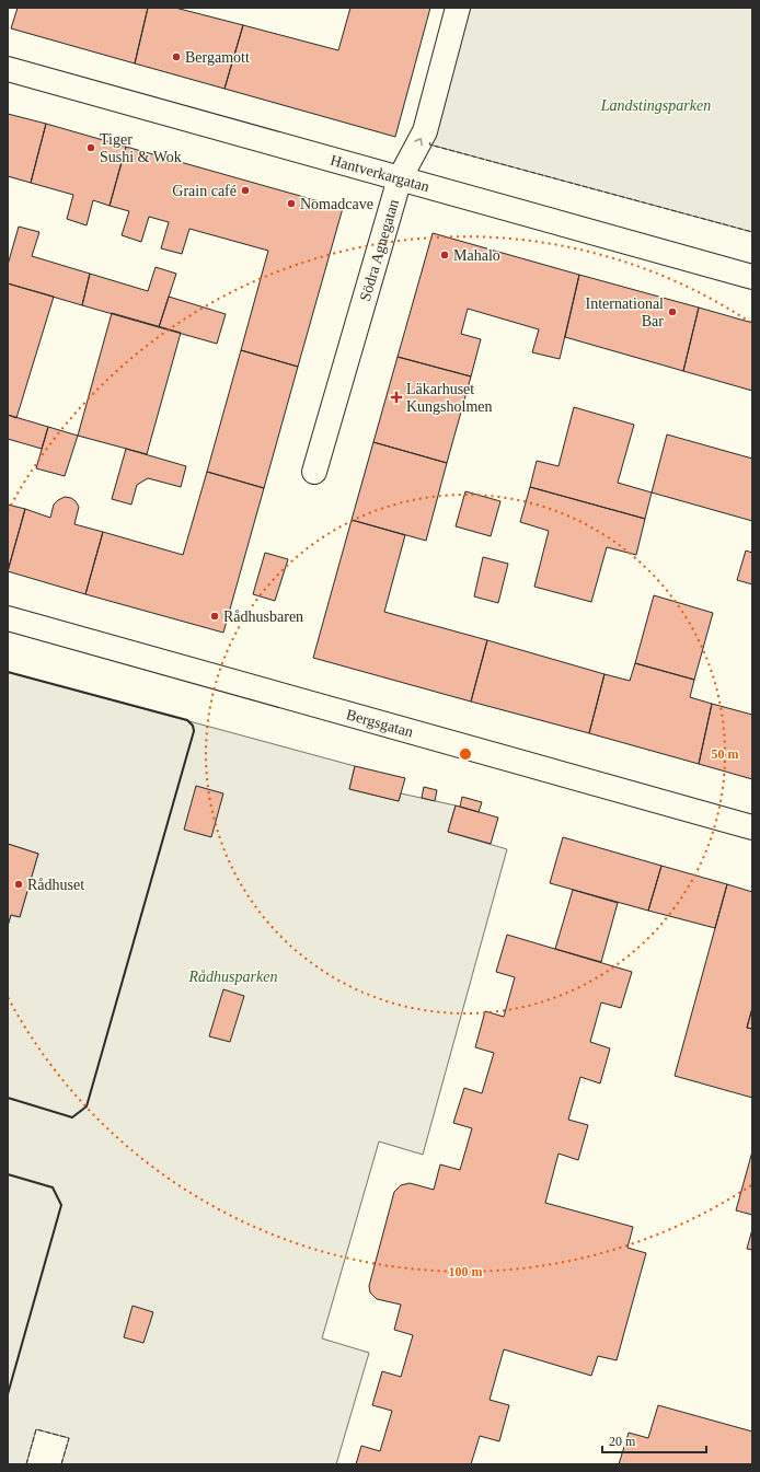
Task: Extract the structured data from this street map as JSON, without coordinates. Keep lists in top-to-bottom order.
{
  "streets": {
    "street": ["Hantverkargatan", "Södra Agnegatan", "Bergsgatan"]
  },
  "crossings": [
    ["Hantverkargatan", "Södra Agnegatan"]
  ],
  "one_way": ["Södra Agnegatan"],
  "parks": ["Landstingsparken", "Rådhusparken"],
  "places": {
    "other": [
      "Bergamott",
      "Tiger Sushi & Wok",
      "Grain café",
      "Nomadcave",
      "Mahalo",
      "International Bar",
      "Rådhusbaren",
      "Rådhuset"
    ],
    "health": ["Läkarhuset Kungsholmen"]
  },
  "scale_bar": "20 m",
  "rings": ["50 m", "100 m"]
}
